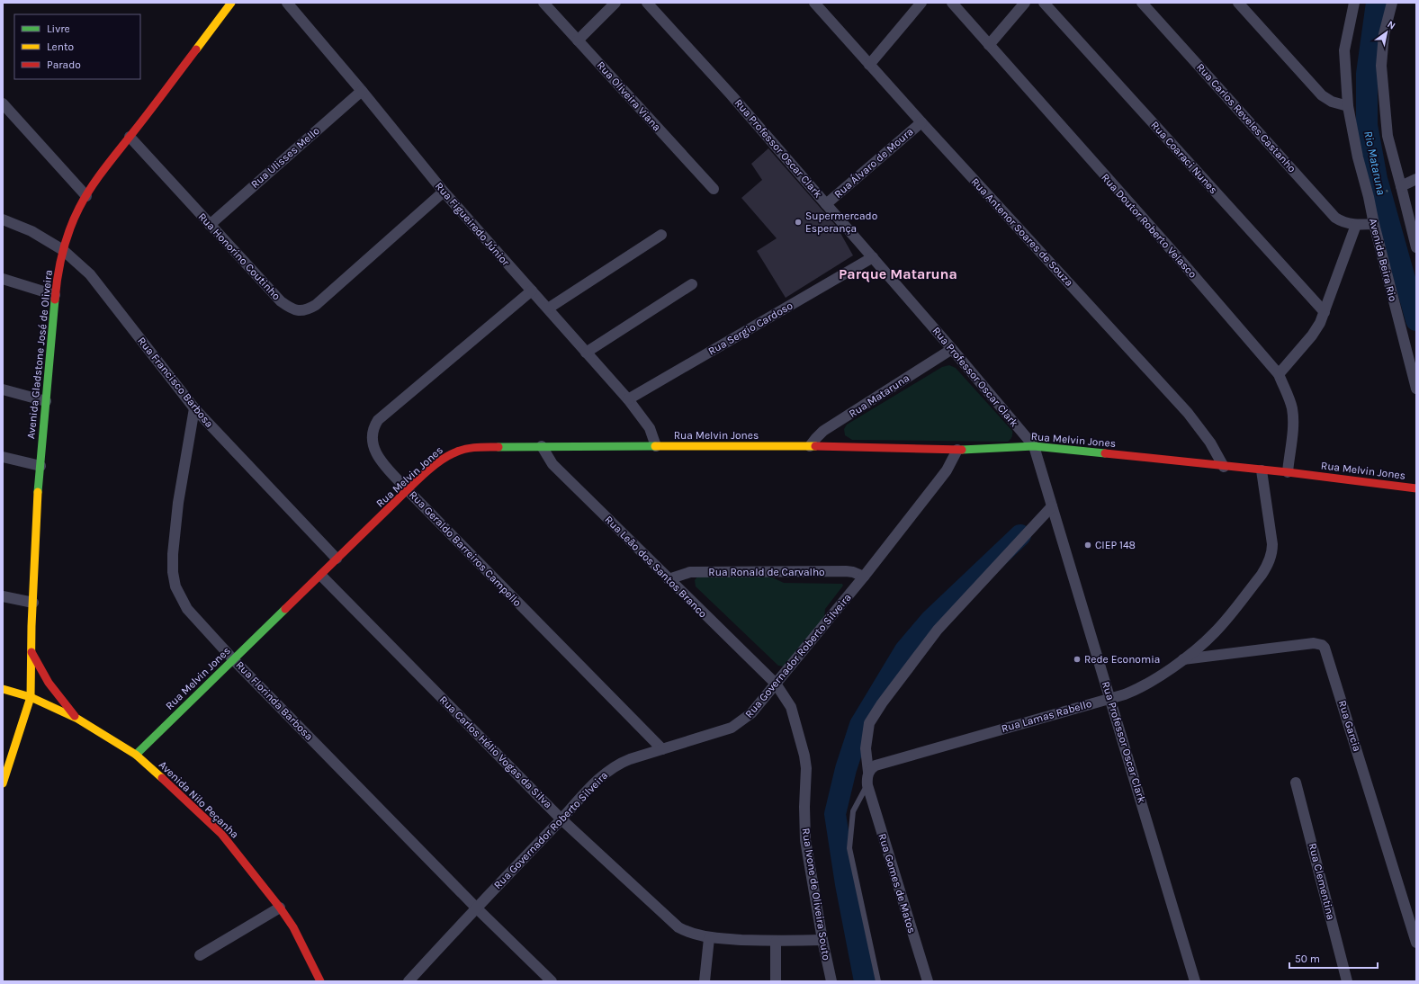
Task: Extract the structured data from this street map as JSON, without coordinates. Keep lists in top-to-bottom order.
{
  "streets": {
    "street": [
      "Rua Oliveira Viana",
      "Rua Carlos Reveles Castanho",
      "Rua Professor Oscar Clark",
      "Rua Ulisses Mello",
      "Rua Coaraci Nunes",
      "Rua Álvaro de Moura",
      "Rua Figueiredo Júnior",
      "Rua Doutor Roberto Velasco",
      "Rua Antenor Soares de Souza",
      "Rua Honorino Coutinho",
      "Avenida Beira Rio",
      "Rua Sergio Cardoso",
      "Avenida Gladstone José de Oliveira",
      "Rua Francisco Barbosa",
      "Rua Mataruna",
      "Rua Melvin Jones",
      "Rua Geraldo Barreiros Campello",
      "Rua Leão dos Santos Branco",
      "Rua Ronald de Carvalho",
      "Rua Governador Roberto Silveira",
      "Rua Florinda Barbosa",
      "Rua Lamas Rabello",
      "Rua Garcia",
      "Rua Carlos Hélio Vogas da Silva",
      "Avenida Nilo Peçanha",
      "Rua Clementina",
      "Rua Gomes de Matos",
      "Rua Ivone de Oliveira Souto"
    ]
  },
  "crossings": [
    ["Rua Professor Oscar Clark", "Rua Álvaro de Moura"],
    ["Rua Professor Oscar Clark", "Rua Sergio Cardoso"],
    ["Rua Professor Oscar Clark", "Rua Mataruna"],
    ["Rua Professor Oscar Clark", "Rua Melvin Jones"],
    ["Rua Professor Oscar Clark", "Rua Lamas Rabello"],
    ["Rua Ulisses Mello", "Rua Figueiredo Júnior"],
    ["Rua Ulisses Mello", "Rua Honorino Coutinho"],
    ["Rua Álvaro de Moura", "Rua Antenor Soares de Souza"],
    ["Rua Figueiredo Júnior", "Rua Honorino Coutinho"],
    ["Rua Figueiredo Júnior", "Rua Sergio Cardoso"],
    ["Rua Figueiredo Júnior", "Rua Melvin Jones"],
    ["Rua Figueiredo Júnior", "Rua Geraldo Barreiros Campello"],
    ["Rua Doutor Roberto Velasco", "Rua Melvin Jones"],
    ["Rua Antenor Soares de Souza", "Rua Melvin Jones"],
    ["Rua Honorino Coutinho", "Avenida Gladstone José de Oliveira"],
    ["Avenida Gladstone José de Oliveira", "Rua Francisco Barbosa"],
    ["Avenida Gladstone José de Oliveira", "Avenida Nilo Peçanha"],
    ["Rua Francisco Barbosa", "Rua Melvin Jones"],
    ["Rua Francisco Barbosa", "Rua Florinda Barbosa"],
    ["Rua Mataruna", "Rua Melvin Jones"],
    ["Rua Melvin Jones", "Rua Geraldo Barreiros Campello"],
    ["Rua Melvin Jones", "Rua Leão dos Santos Branco"],
    ["Rua Melvin Jones", "Rua Governador Roberto Silveira"],
    ["Rua Melvin Jones", "Rua Florinda Barbosa"],
    ["Rua Melvin Jones", "Rua Lamas Rabello"],
    ["Rua Melvin Jones", "Rua Carlos Hélio Vogas da Silva"],
    ["Rua Melvin Jones", "Avenida Nilo Peçanha"],
    ["Rua Geraldo Barreiros Campello", "Rua Governador Roberto Silveira"],
    ["Rua Leão dos Santos Branco", "Rua Ronald de Carvalho"],
    ["Rua Leão dos Santos Branco", "Rua Governador Roberto Silveira"],
    ["Rua Leão dos Santos Branco", "Rua Ivone de Oliveira Souto"],
    ["Rua Ronald de Carvalho", "Rua Governador Roberto Silveira"],
    ["Rua Governador Roberto Silveira", "Rua Florinda Barbosa"],
    ["Rua Governador Roberto Silveira", "Rua Carlos Hélio Vogas da Silva"],
    ["Rua Governador Roberto Silveira", "Rua Ivone de Oliveira Souto"],
    ["Rua Lamas Rabello", "Rua Garcia"],
    ["Rua Carlos Hélio Vogas da Silva", "Rua Ivone de Oliveira Souto"]
  ],
  "districts": ["Parque Mataruna"],
  "water": ["Rio Mataruna"],
  "places": ["Supermercado Esperança", "CIEP 148", "Rede Economia"],
  "legend": ["Livre", "Lento", "Parado"],
  "scale_bar": "50 m",
  "north": "top right"
}
